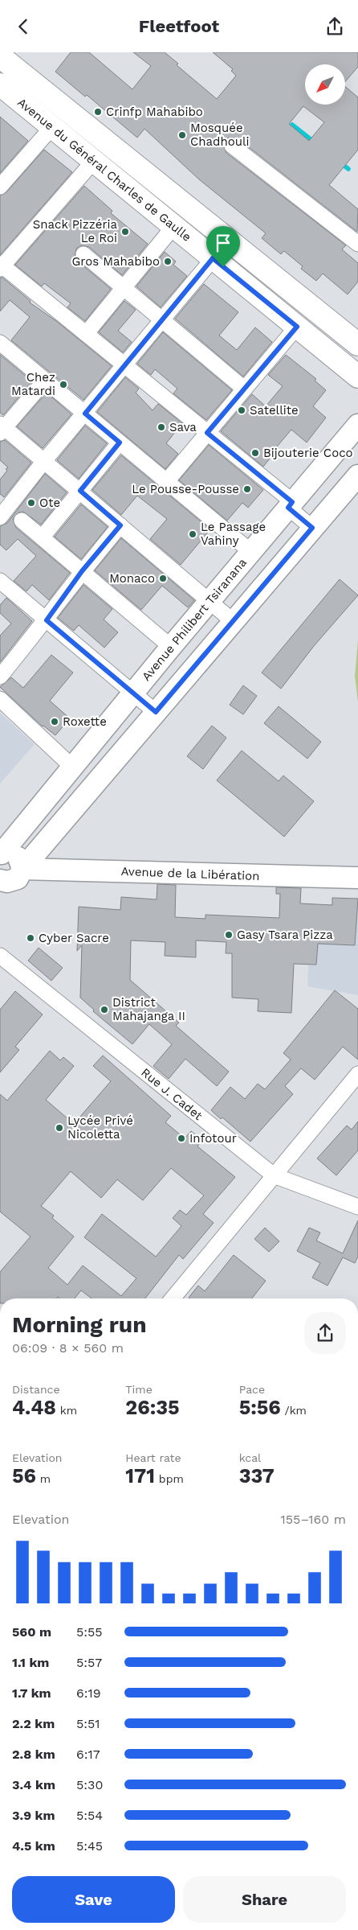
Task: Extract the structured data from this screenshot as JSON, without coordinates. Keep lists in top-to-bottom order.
{
  "streets": {
    "main road": ["Avenue du Général Charles de Gaulle", "Avenue Philibert Tsiranana", "Avenue de la Libération"],
    "street": ["Rue J. Cadet"]
  },
  "places": [
    "Crinfp Mahabibo",
    "Mosquée Chadhouli",
    "Snack Pizzéria Le Roi",
    "Gros Mahabibo",
    "Chez Matardi",
    "Satellite",
    "Sava",
    "Bijouterie Coco",
    "Le Pousse-Pousse",
    "Ote",
    "Le Passage Vahiny",
    "Monaco",
    "Roxette",
    "Gasy Tsara Pizza",
    "Cyber Sacre",
    "District Mahajanga II",
    "Lycée Privé Nicoletta",
    "Infotour"
  ],
  "north": "bottom left",
  "page": {
    "header": "Fleetfoot",
    "heading": ["Morning run", "06:09 · 8 × 560 m"],
    "stats": [
      ["Distance", "4.48 km"],
      ["Time", "26:35"],
      ["Pace", "5:56 /km"],
      ["Elevation", "56 m"],
      ["Heart rate", "171 bpm"],
      ["kcal", "337"]
    ],
    "chart": ["Elevation", "155–160 m"],
    "list": [
      {
        "name": "560 m",
        "note": "5:55"
      },
      {
        "name": "1.1 km",
        "note": "5:57"
      },
      {
        "name": "1.7 km",
        "note": "6:19"
      },
      {
        "name": "2.2 km",
        "note": "5:51"
      },
      {
        "name": "2.8 km",
        "note": "6:17"
      },
      {
        "name": "3.4 km",
        "note": "5:30"
      },
      {
        "name": "3.9 km",
        "note": "5:54"
      },
      {
        "name": "4.5 km",
        "note": "5:45"
      }
    ],
    "buttons": ["Save", "Share"]
  }
}
